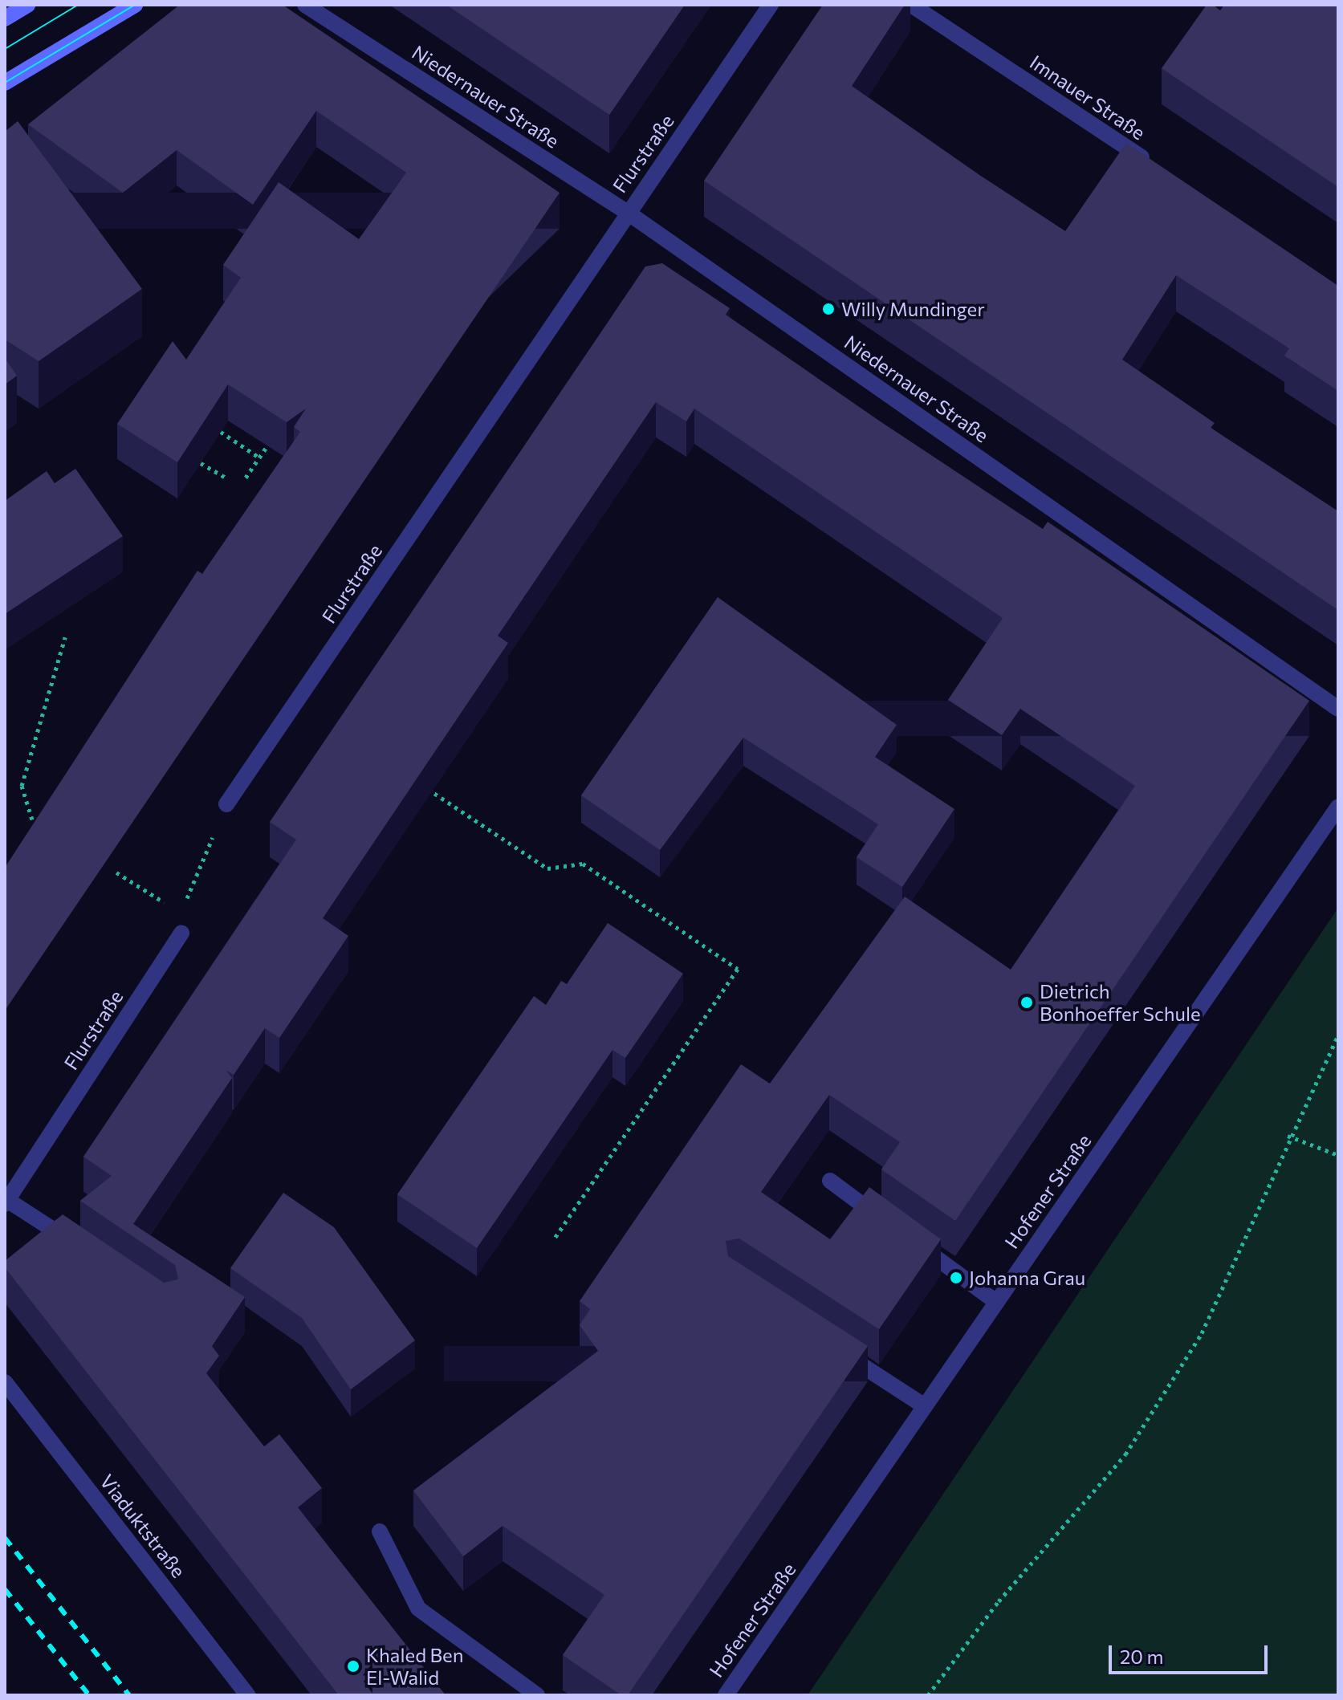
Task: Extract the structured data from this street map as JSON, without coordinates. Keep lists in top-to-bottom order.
{
  "streets": {
    "street": [
      "Niedernauer Straße",
      "Imnauer Straße",
      "Flurstraße",
      "Hofener Straße",
      "Viaduktstraße"
    ]
  },
  "crossings": [
    ["Niedernauer Straße", "Flurstraße"]
  ],
  "places": [
    "Willy Mundinger",
    "Dietrich Bonhoeffer Schule",
    "Johanna Grau",
    "Khaled Ben El-Walid"
  ],
  "scale_bar": "20 m"
}
